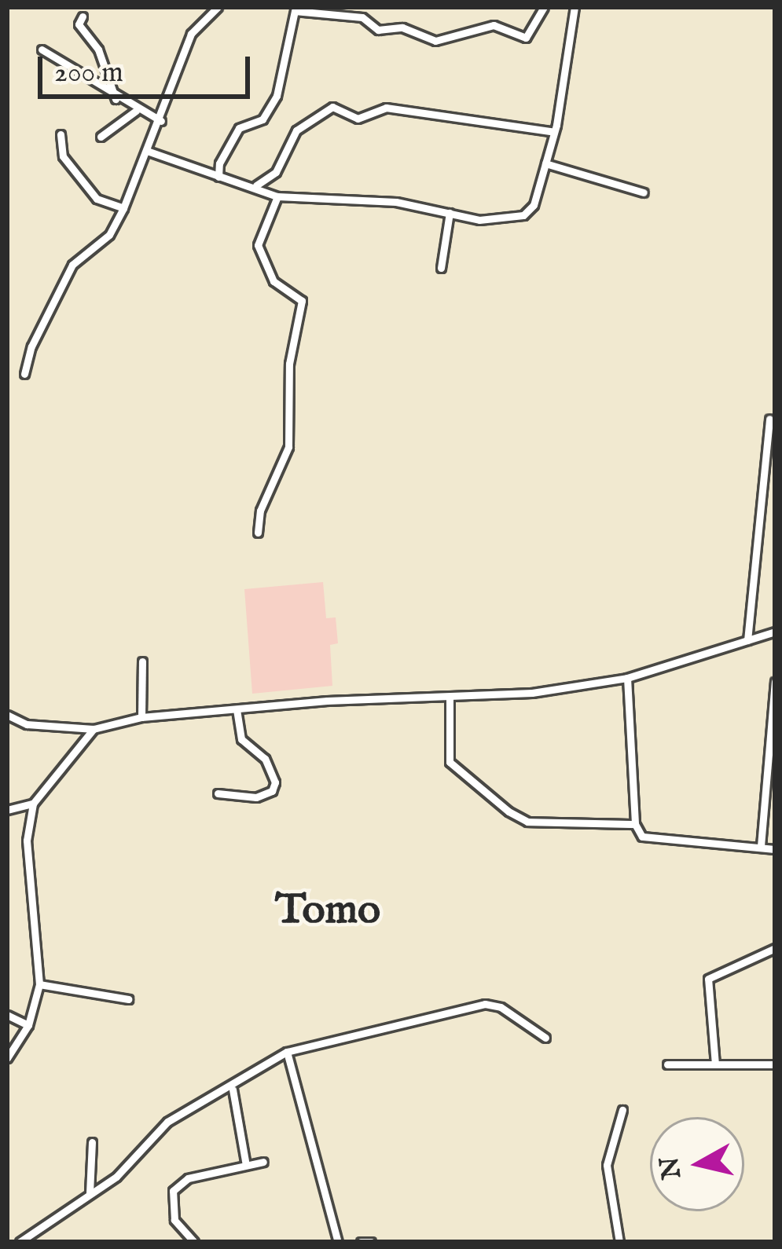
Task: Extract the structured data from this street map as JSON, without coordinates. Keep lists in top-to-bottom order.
{
  "districts": ["Tomo"],
  "scale_bar": "200 m",
  "north": "left"
}
